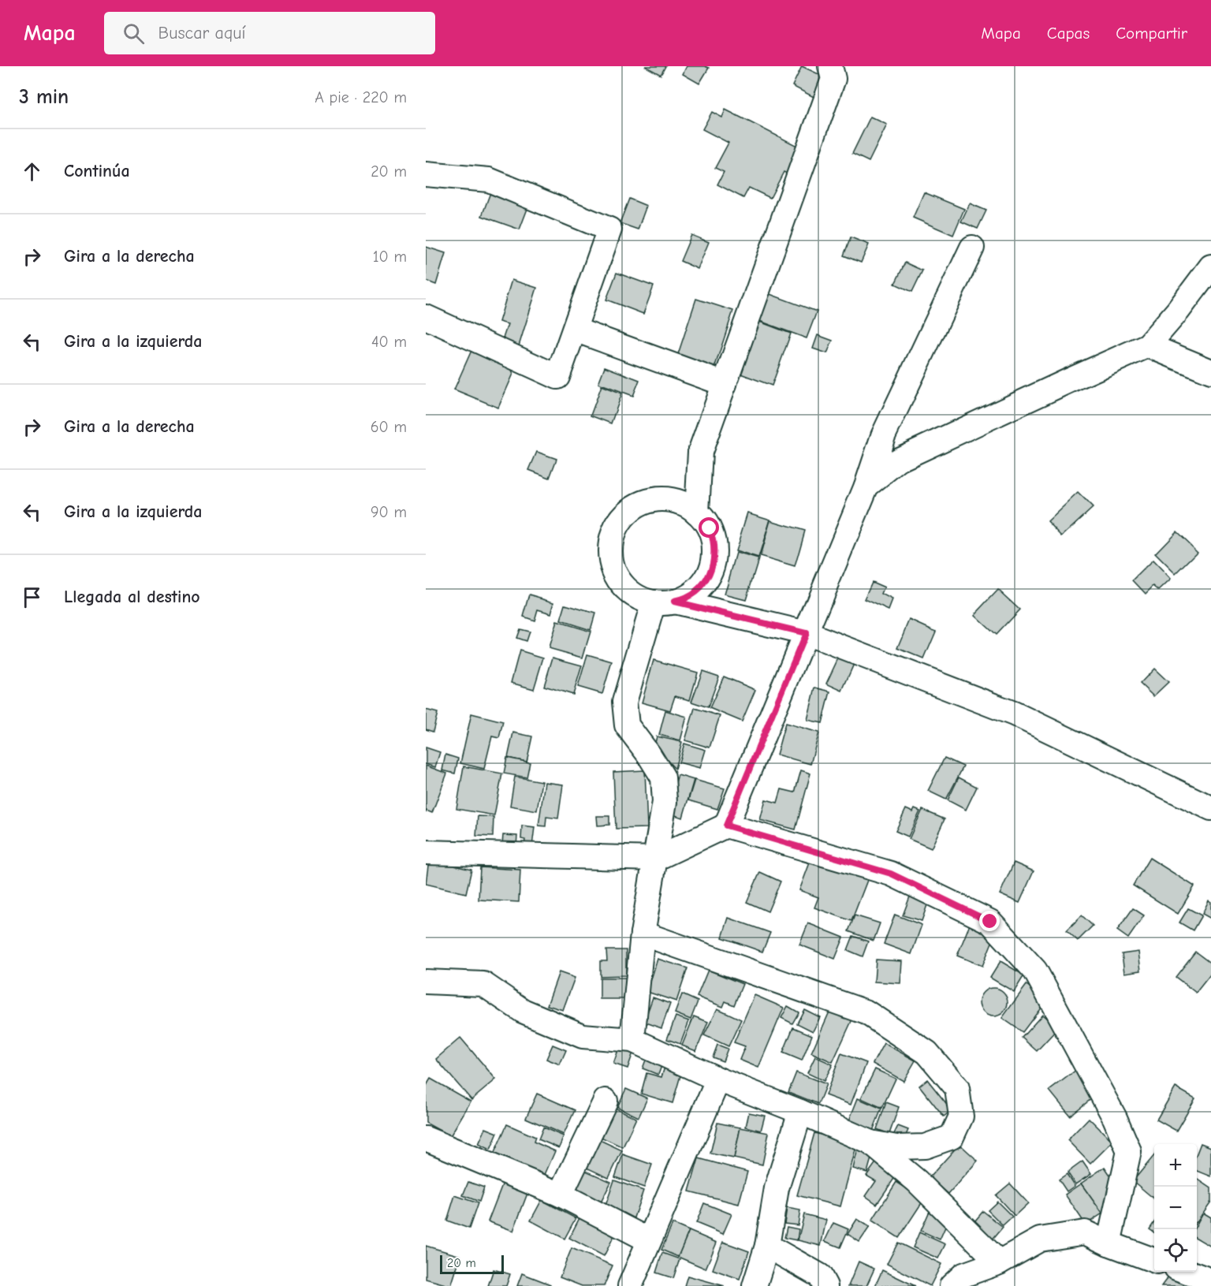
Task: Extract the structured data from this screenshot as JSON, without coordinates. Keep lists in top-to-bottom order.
{
  "scale_bar": "20 m",
  "page": {
    "header": "Mapa",
    "search": "Buscar aquí",
    "nav": ["Mapa", "Capas", "Compartir"],
    "heading": ["3 min", "A pie · 220 m"],
    "list": [
      ["Continúa", "20 m"],
      ["Gira a la derecha", "10 m"],
      ["Gira a la izquierda", "40 m"],
      ["Gira a la derecha", "60 m"],
      ["Gira a la izquierda", "90 m"],
      "Llegada al destino"
    ],
    "map_buttons": ["+", "−"],
    "scale": "20 m"
  }
}
